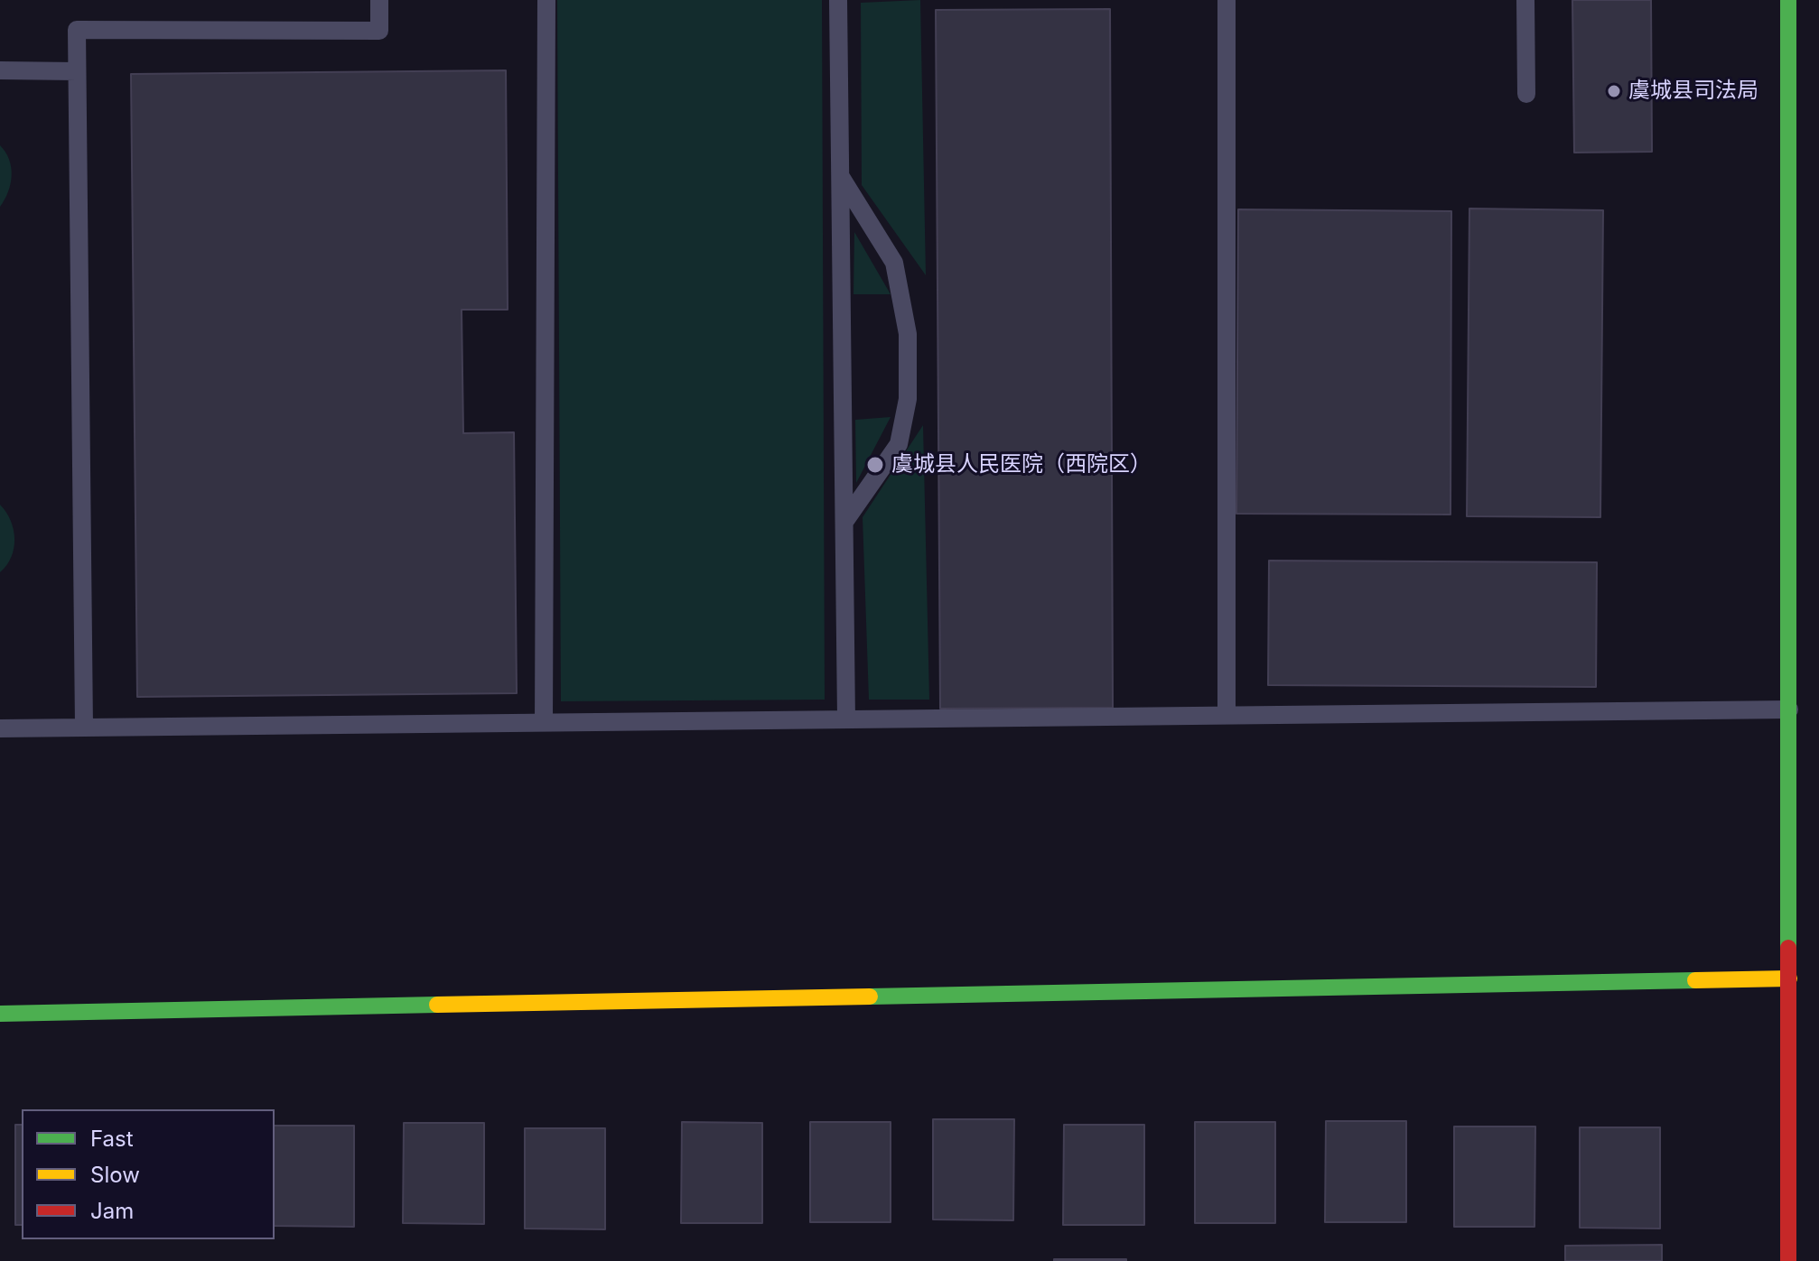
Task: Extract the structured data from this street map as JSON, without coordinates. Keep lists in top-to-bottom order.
{
  "places": ["虞城县司法局", "虞城县人民医院（西院区）"],
  "legend": ["Fast", "Slow", "Jam"]
}
